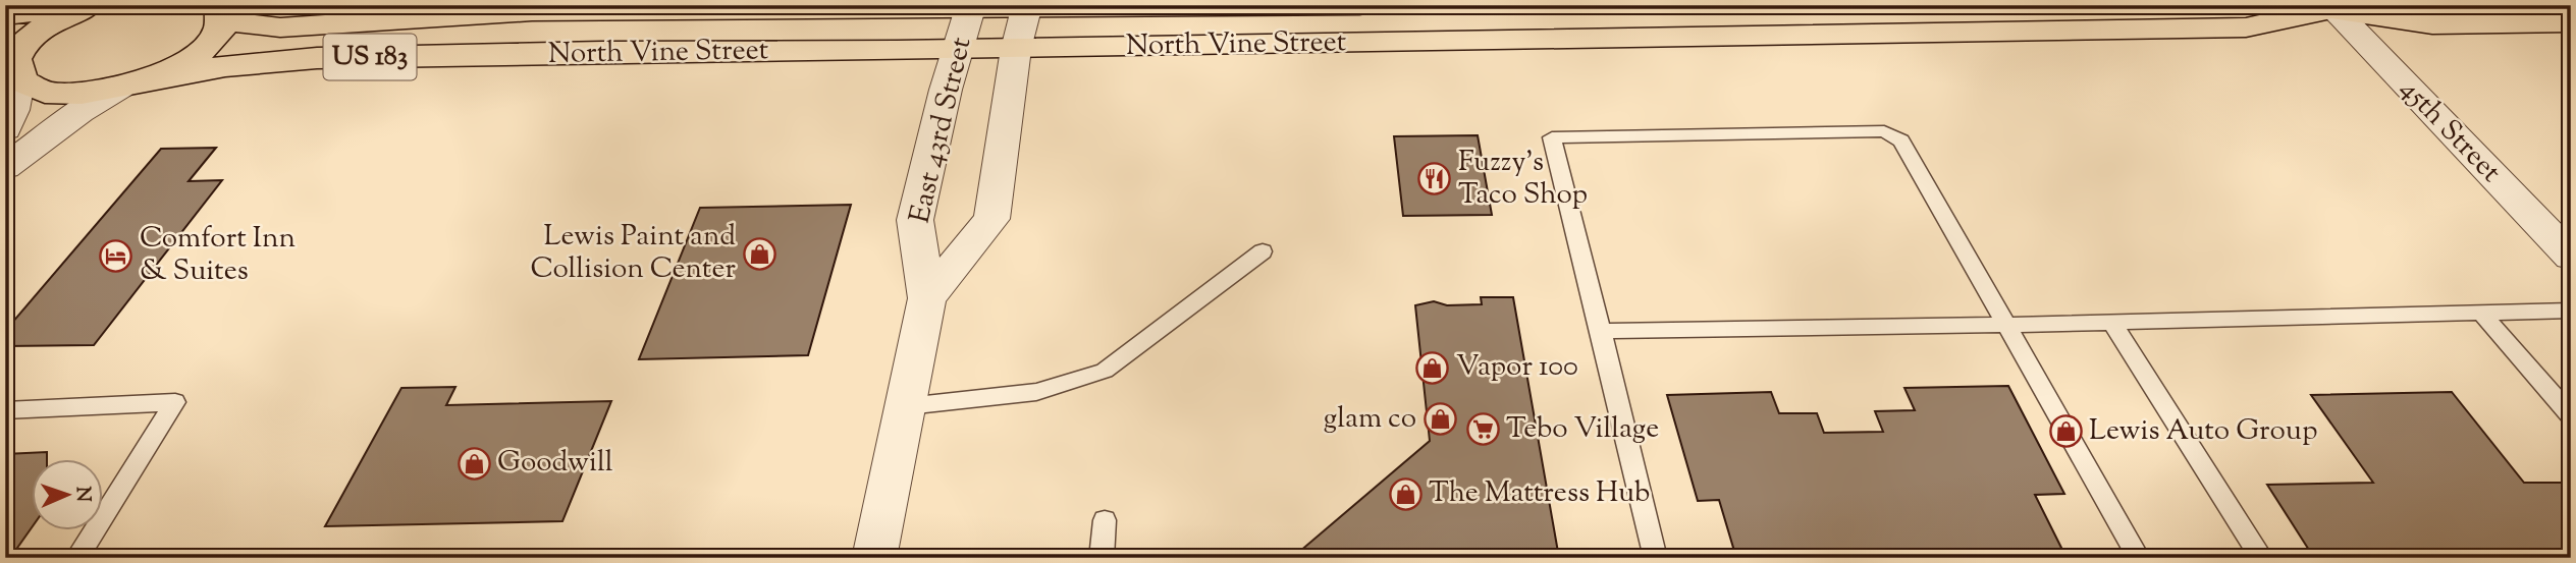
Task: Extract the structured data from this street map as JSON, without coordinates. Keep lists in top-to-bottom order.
{
  "streets": {
    "highway": ["North Vine Street", "US 183"],
    "street": ["East 43rd Street", "45th Street"]
  },
  "crossings": [
    ["North Vine Street", "East 43rd Street"],
    ["North Vine Street", "45th Street"]
  ],
  "places": {
    "restaurant": ["Fuzzy's Taco Shop"],
    "shop": [
      "Lewis Paint and Collision Center",
      "Vapor 100",
      "glam co",
      "Lewis Auto Group",
      "Goodwill",
      "The Mattress Hub"
    ],
    "hotel": ["Comfort Inn & Suites"],
    "supermarket": ["Tebo Village"]
  },
  "north": "right"
}
